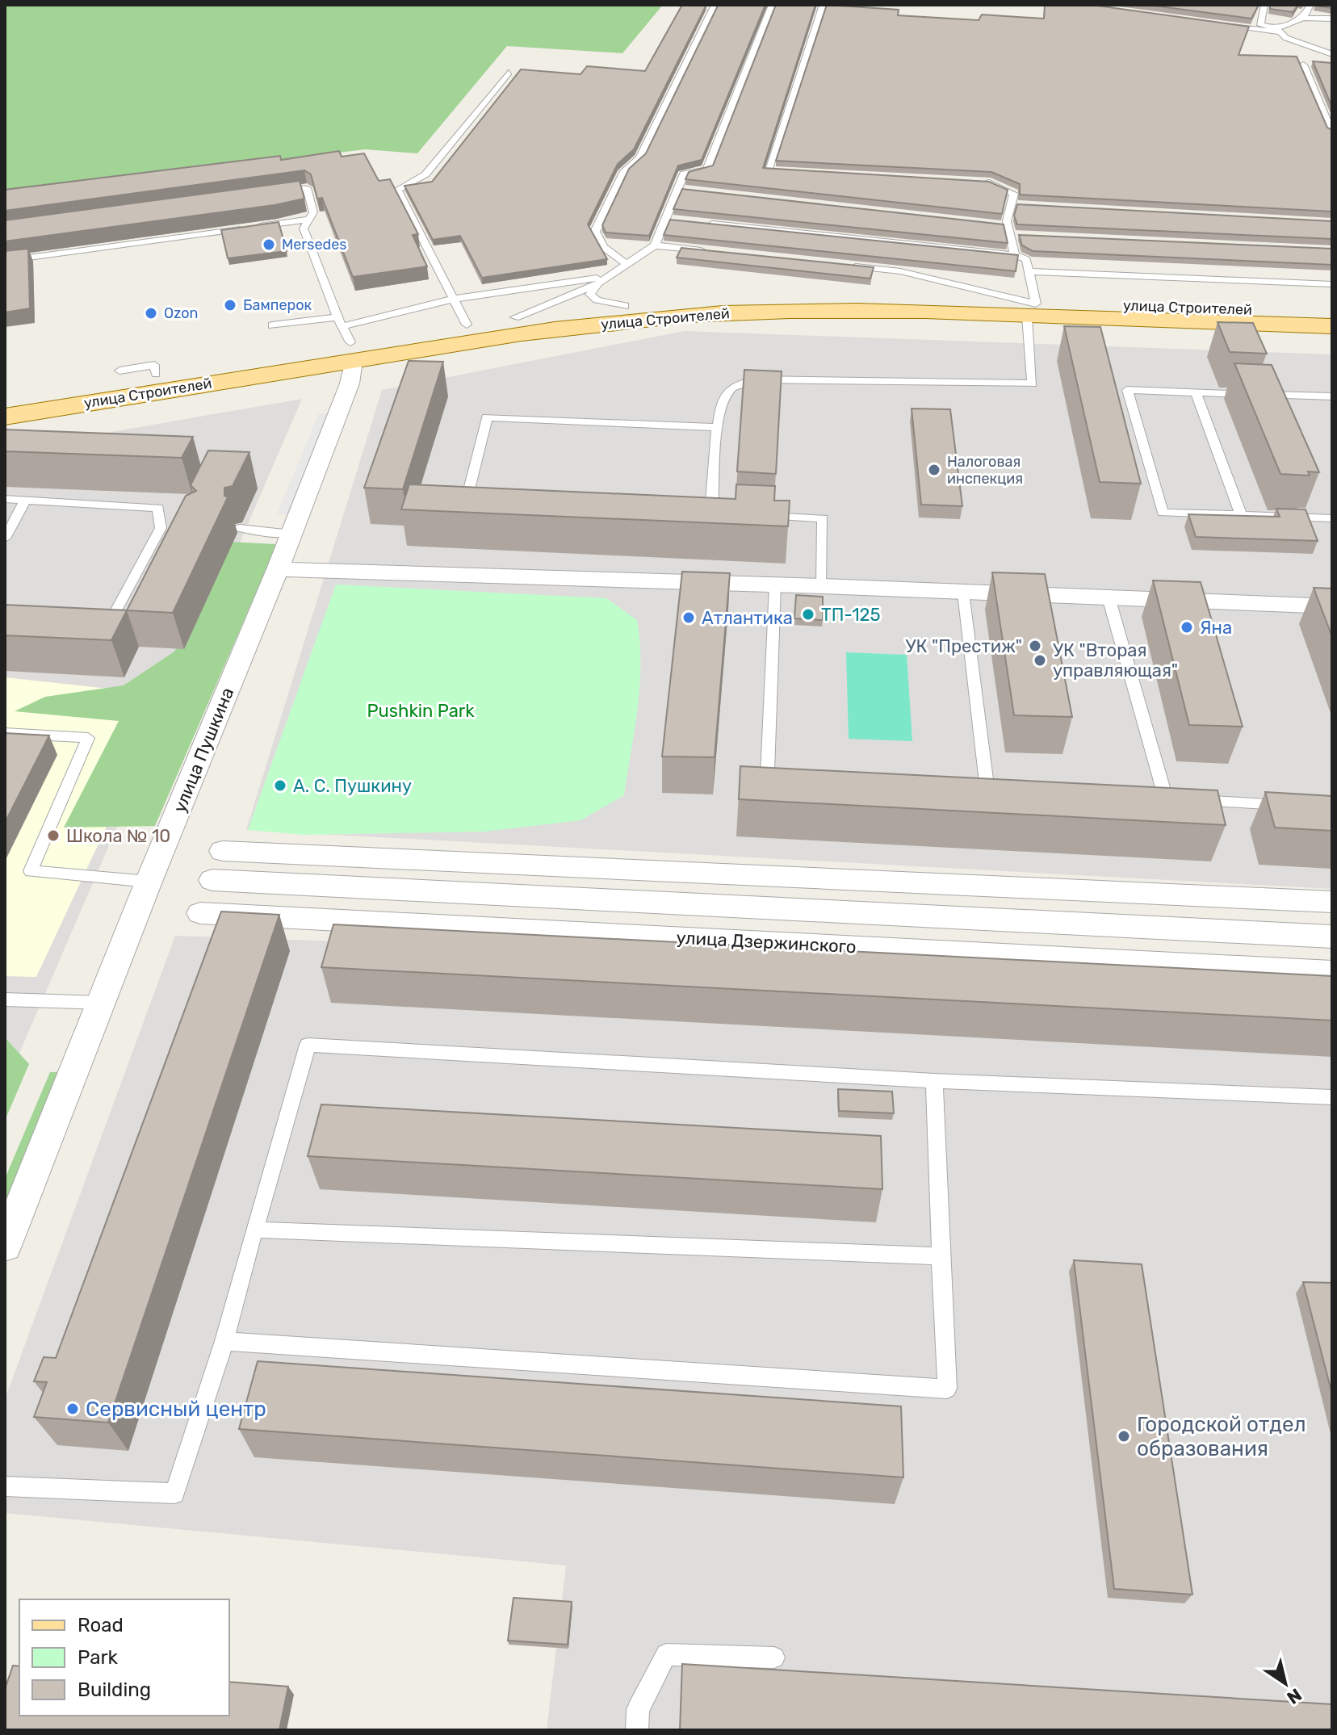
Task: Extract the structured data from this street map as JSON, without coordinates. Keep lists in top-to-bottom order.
{
  "streets": {
    "main road": ["улица Строителей"],
    "street": ["улица Пушкина", "улица Дзержинского"]
  },
  "crossings": [
    ["улица Строителей", "улица Пушкина"]
  ],
  "parks": ["Pushkin Park"],
  "places": [
    "Mersedes",
    "Бамперок",
    "Ozon",
    "Налоговая инспекция",
    "ТП-125",
    "Атлантика",
    "Яна",
    "УК \"Престиж\"",
    "УК \"Вторая управляющая\"",
    "А. С. Пушкину",
    "Школа № 10",
    "Сервисный центр",
    "Городской отдел образования"
  ],
  "legend": ["Road", "Park", "Building"],
  "north": "bottom right"
}
